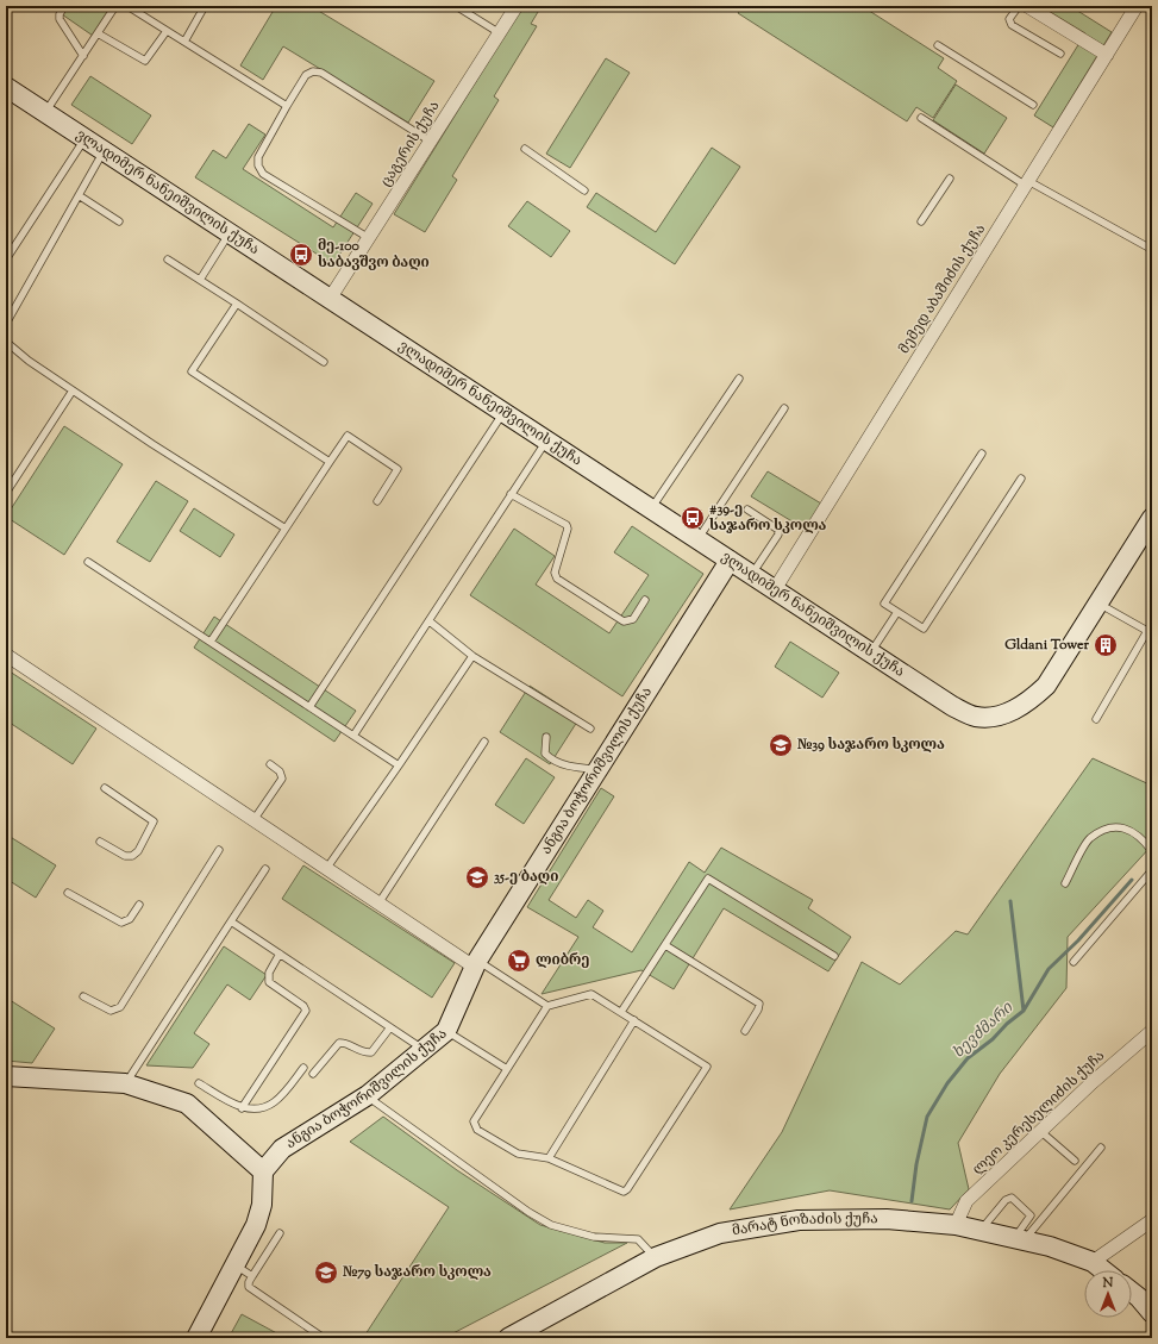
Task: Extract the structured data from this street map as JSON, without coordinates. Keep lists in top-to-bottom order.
{
  "streets": {
    "street": [
      "ცაგერის ქუჩა",
      "ვლადიმერ ნანეიშვილის ქუჩა",
      "მემედ აბაშიძის ქუჩა",
      "ანგია ბოჭორიშვილის ქუჩა",
      "ლეო კერესელიძის ქუჩა",
      "მარატ ნოზაძის ქუჩა"
    ]
  },
  "crossings": [
    ["ცაგერის ქუჩა", "ვლადიმერ ნანეიშვილის ქუჩა"],
    ["ვლადიმერ ნანეიშვილის ქუჩა", "მემედ აბაშიძის ქუჩა"],
    ["ვლადიმერ ნანეიშვილის ქუჩა", "ანგია ბოჭორიშვილის ქუჩა"],
    ["ლეო კერესელიძის ქუჩა", "მარატ ნოზაძის ქუჩა"]
  ],
  "water": ["ხევძმარი"],
  "places": {
    "bus stop": ["მე-100 საბავშვო ბაღი", "#39-ე საჯარო სკოლა"],
    "building": ["Gldani Tower"],
    "school or university": ["№39 საჯარო სკოლა", "35-ე ბაღი", "№79 საჯარო სკოლა"],
    "supermarket": ["ლიბრე"]
  },
  "north": "top"
}
